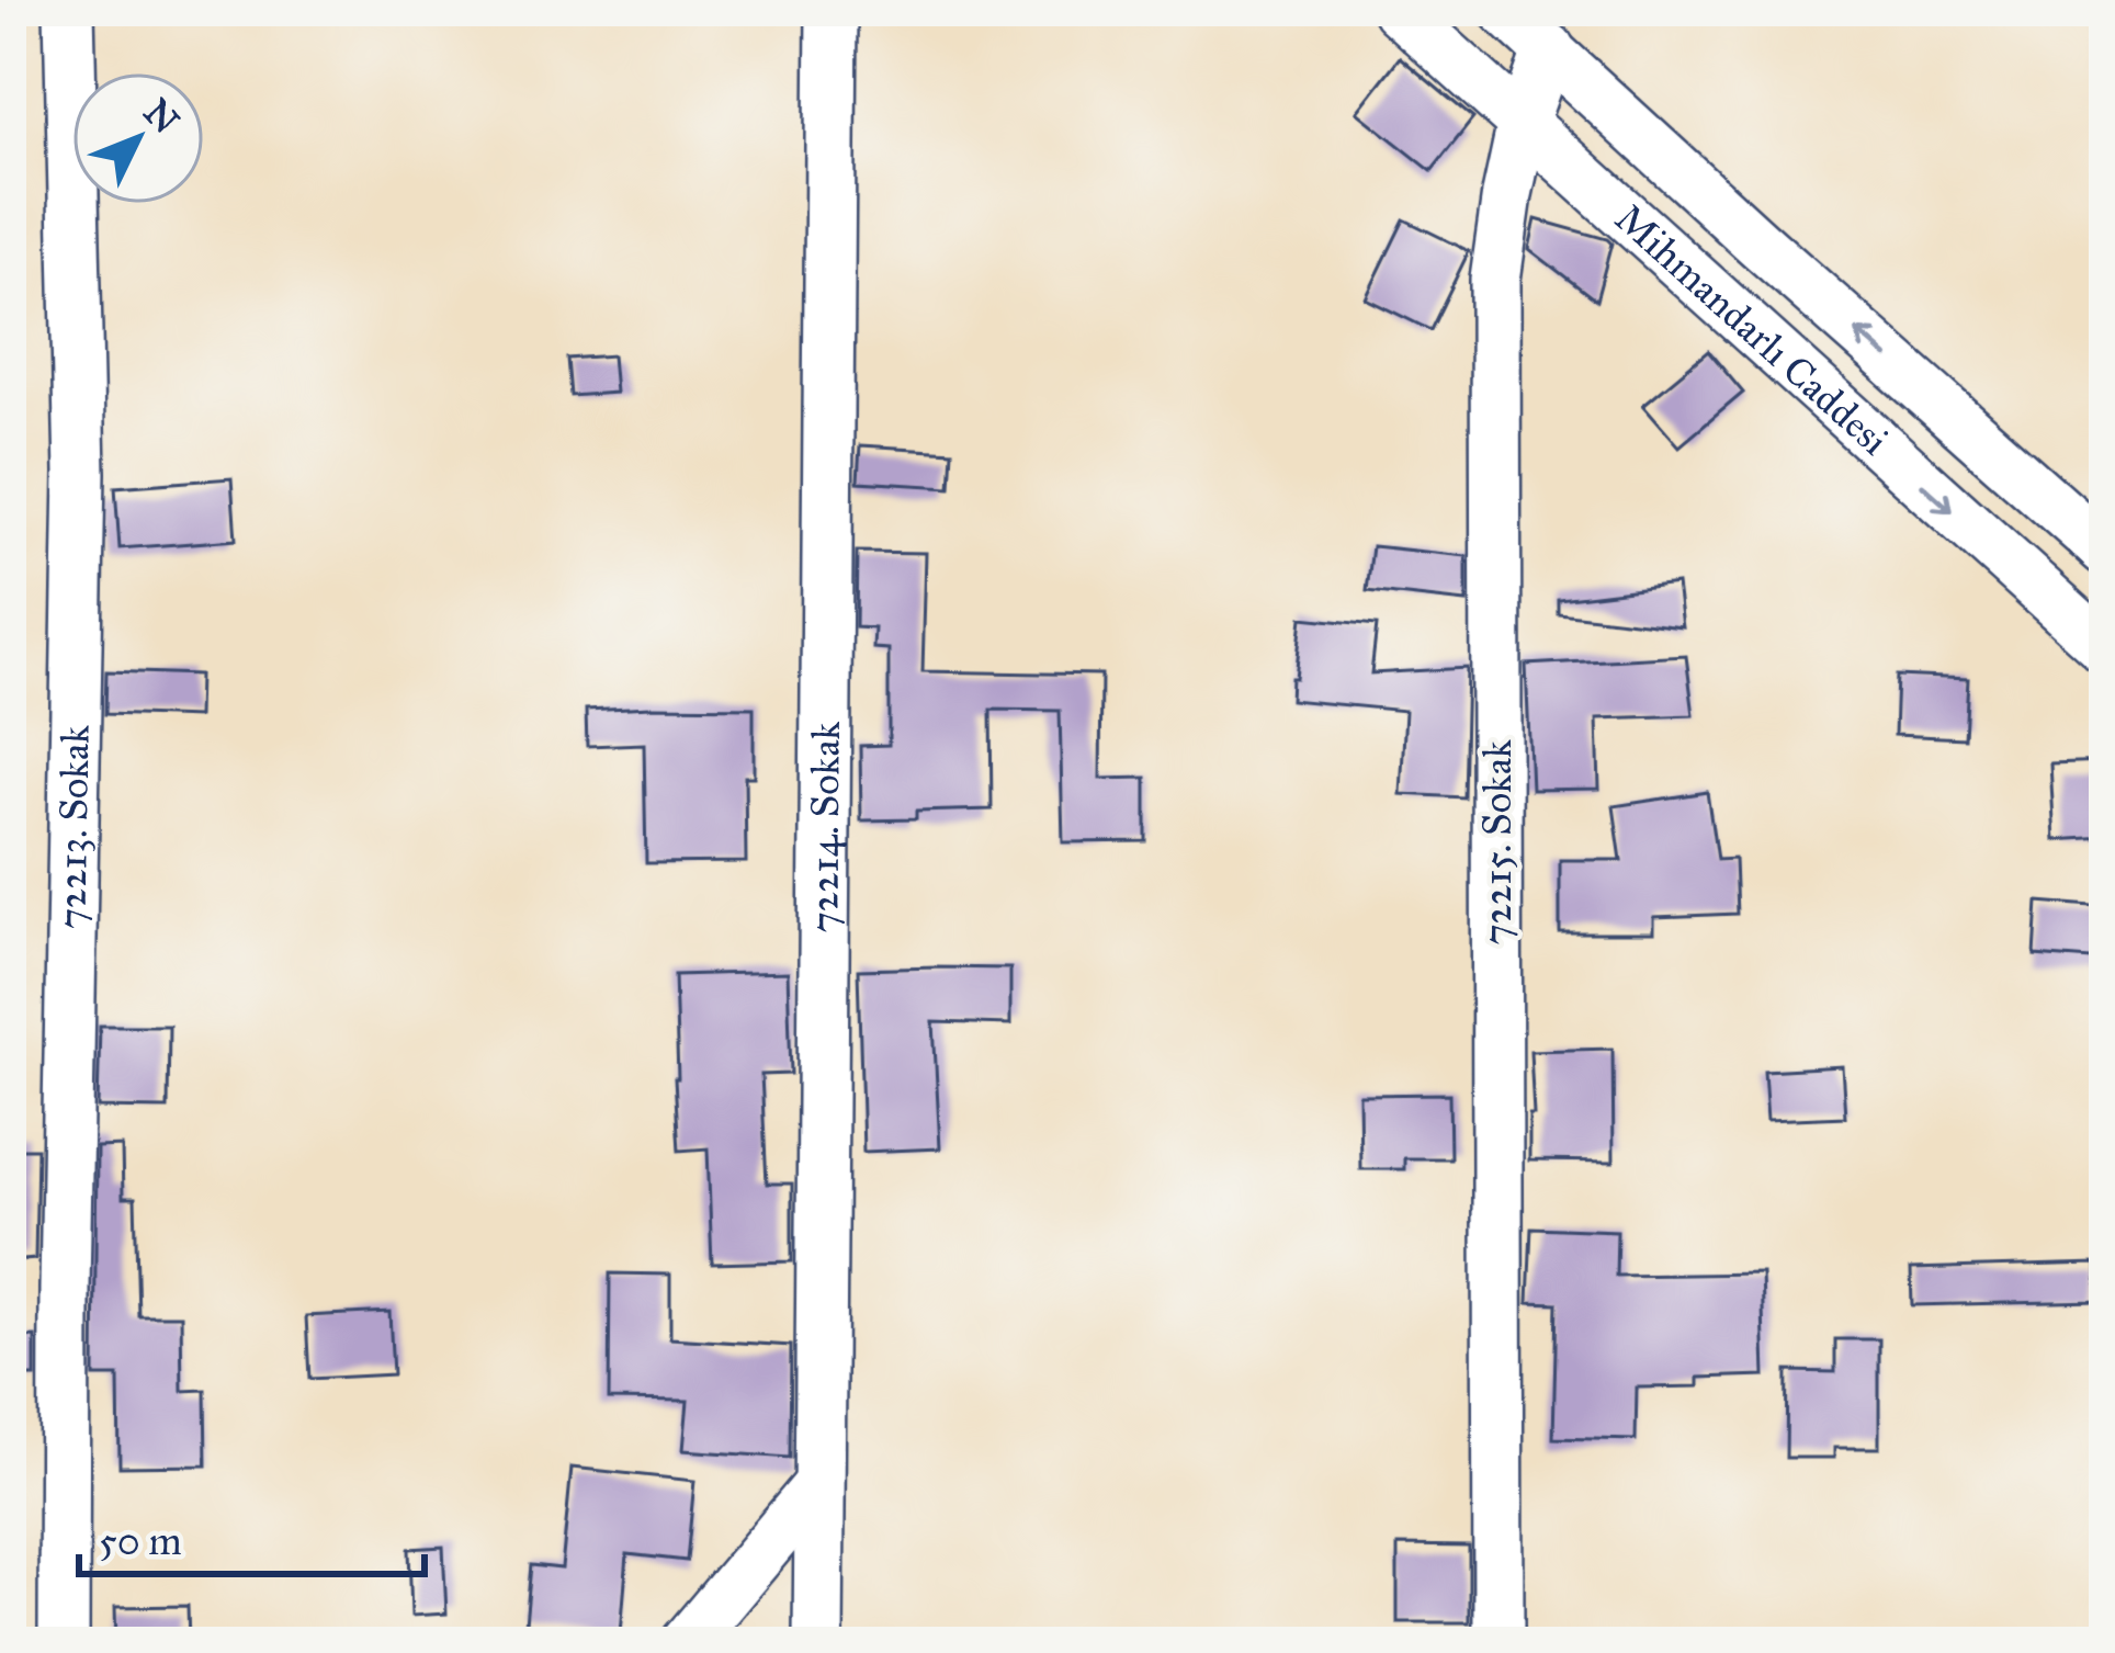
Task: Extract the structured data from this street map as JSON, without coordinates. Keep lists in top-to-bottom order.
{
  "streets": {
    "street": [
      "Mihmandarlı Caddesi",
      "72213. Sokak",
      "72214. Sokak",
      "72215. Sokak"
    ]
  },
  "crossings": [
    ["Mihmandarlı Caddesi", "72215. Sokak"]
  ],
  "scale_bar": "50 m",
  "north": "top right"
}
